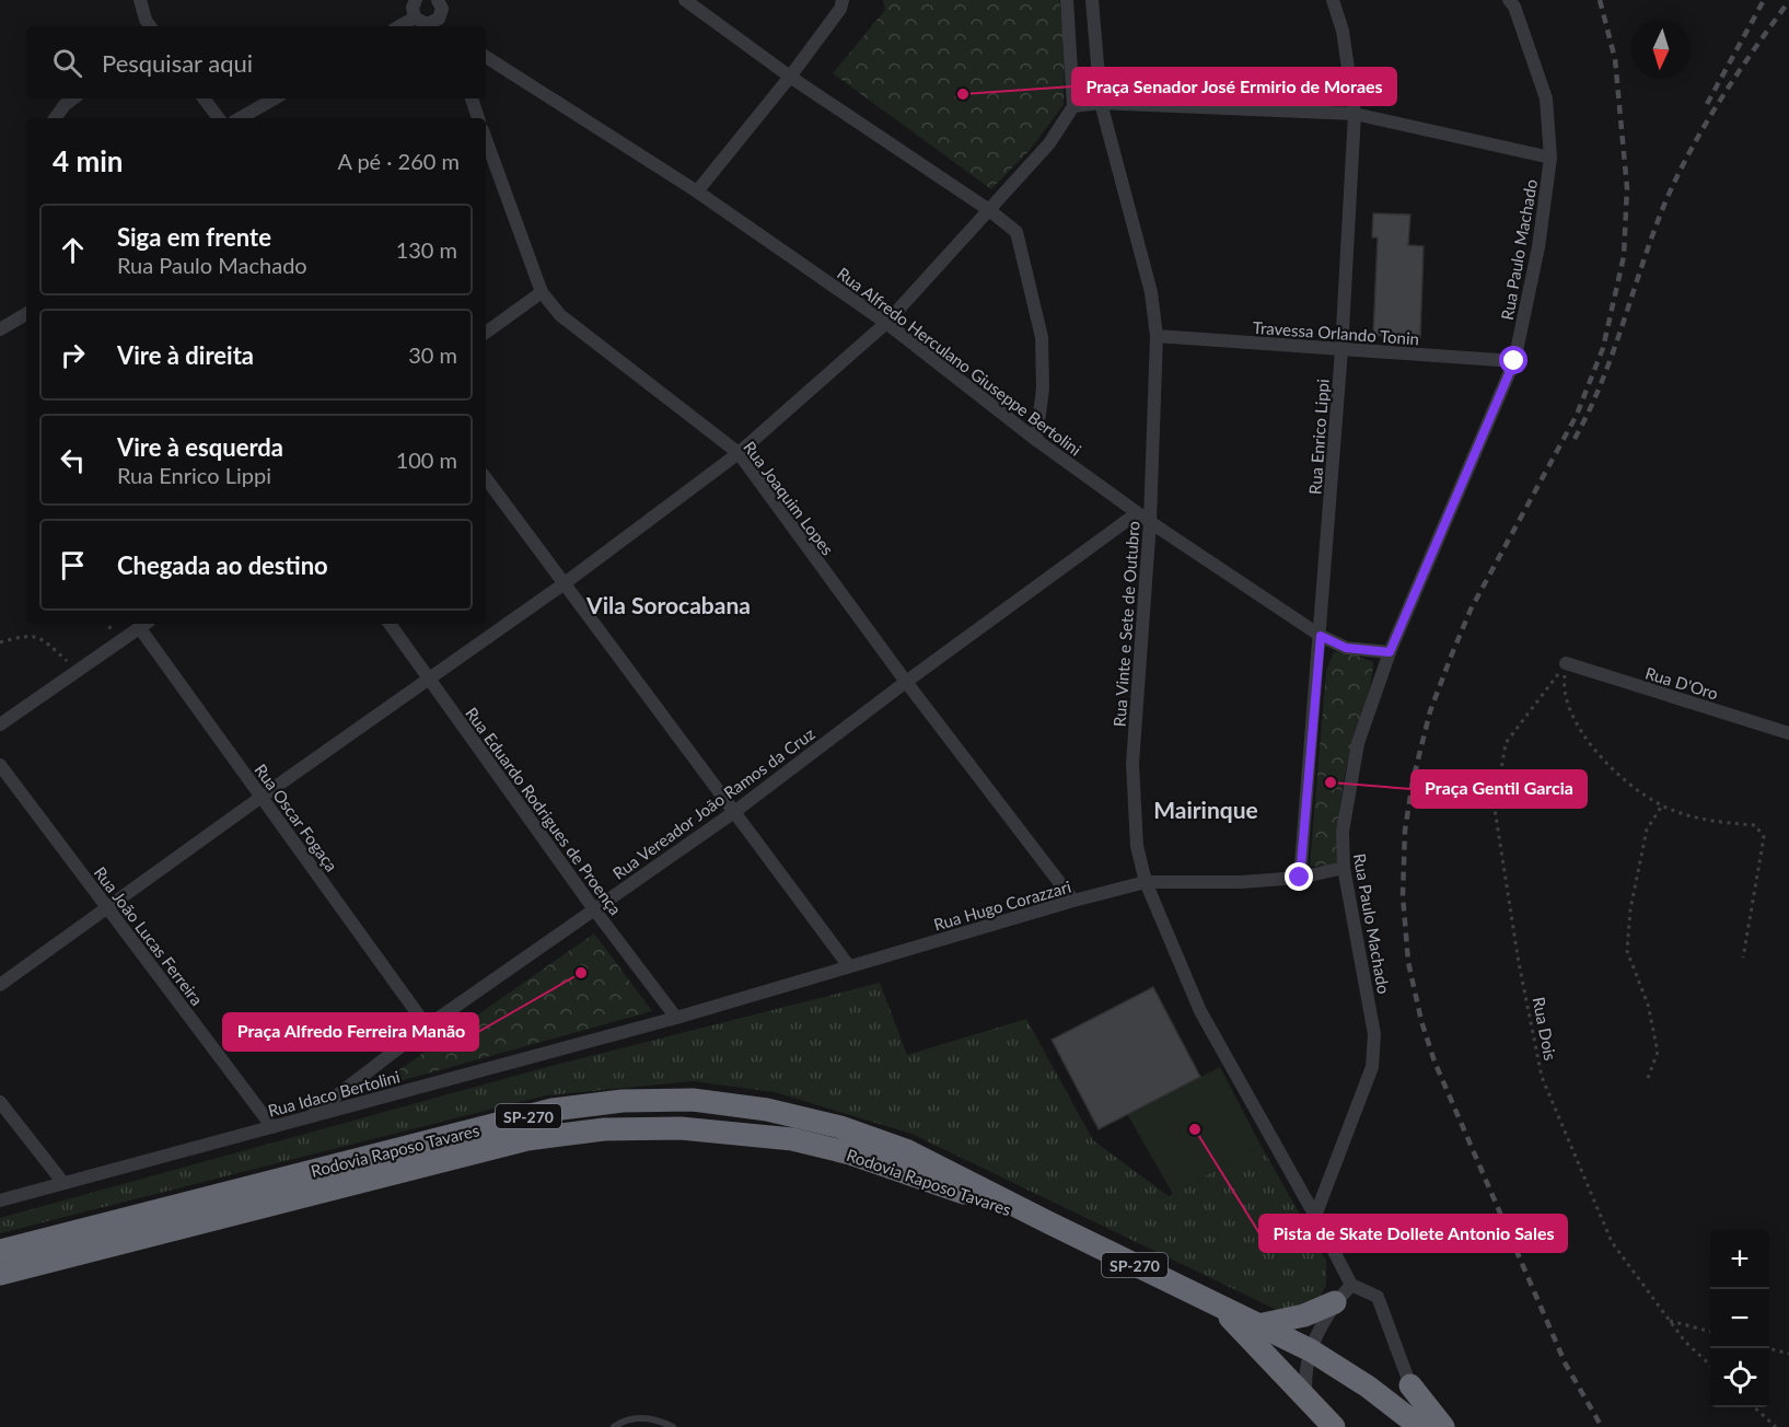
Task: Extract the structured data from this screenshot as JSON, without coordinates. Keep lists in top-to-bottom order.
{
  "streets": {
    "highway": ["SP-270", "Rodovia Raposo Tavares"],
    "street": [
      "Rua Paulo Machado",
      "Travessa Orlando Tonin",
      "Rua Alfredo Herculano Giuseppe Bertolini",
      "Rua Enrico Lippi",
      "Rua Joaquim Lopes",
      "Rua Vinte e Sete de Outubro",
      "Rua D'Oro",
      "Rua Vereador João Ramos da Cruz",
      "Rua Eduardo Rodrigues de Proença",
      "Rua Oscar Fogaça",
      "Rua Hugo Corazzari",
      "Rua João Lucas Ferreira",
      "Rua Idaco Bertolini"
    ],
    "path": ["Rua Dois"]
  },
  "crossings": [
    ["Rua Paulo Machado", "Travessa Orlando Tonin"],
    ["Rua Paulo Machado", "Rua Alfredo Herculano Giuseppe Bertolini"],
    ["Rua Paulo Machado", "Rua Vinte e Sete de Outubro"],
    ["Rua Paulo Machado", "Rua Hugo Corazzari"],
    ["Travessa Orlando Tonin", "Rua Enrico Lippi"],
    ["Travessa Orlando Tonin", "Rua Vinte e Sete de Outubro"],
    ["Rua Alfredo Herculano Giuseppe Bertolini", "Rua Enrico Lippi"],
    ["Rua Alfredo Herculano Giuseppe Bertolini", "Rua Vinte e Sete de Outubro"],
    ["Rua Alfredo Herculano Giuseppe Bertolini", "Rua Vereador João Ramos da Cruz"],
    ["Rua Enrico Lippi", "Rua Hugo Corazzari"],
    ["Rua Joaquim Lopes", "Rua Vereador João Ramos da Cruz"],
    ["Rua Joaquim Lopes", "Rua Hugo Corazzari"],
    ["Rua Vinte e Sete de Outubro", "Rua Hugo Corazzari"],
    ["Rua D'Oro", "Rua Dois"],
    ["Rua Vereador João Ramos da Cruz", "Rua Eduardo Rodrigues de Proença"],
    ["Rua Vereador João Ramos da Cruz", "Rua Oscar Fogaça"],
    ["Rua Vereador João Ramos da Cruz", "Rua Idaco Bertolini"],
    ["Rua Eduardo Rodrigues de Proença", "Rua Hugo Corazzari"],
    ["Rua Eduardo Rodrigues de Proença", "Rua Idaco Bertolini"],
    ["Rua Hugo Corazzari", "Rua Idaco Bertolini"],
    ["Rua João Lucas Ferreira", "Rua Idaco Bertolini"]
  ],
  "districts": ["Vila Sorocabana", "Mairinque"],
  "places": [
    "Praça Senador José Ermirio de Moraes",
    "Praça Gentil Garcia",
    "Praça Alfredo Ferreira Manão",
    "Pista de Skate Dollete Antonio Sales"
  ],
  "north": "bottom",
  "page": {
    "search": "Pesquisar aqui",
    "heading": ["4 min", "A pé · 260 m"],
    "list": [
      ["Siga em frente", "Rua Paulo Machado", "130 m"],
      ["Vire à direita", "30 m"],
      ["Vire à esquerda", "Rua Enrico Lippi", "100 m"],
      "Chegada ao destino"
    ],
    "map_buttons": ["+", "−"]
  }
}
